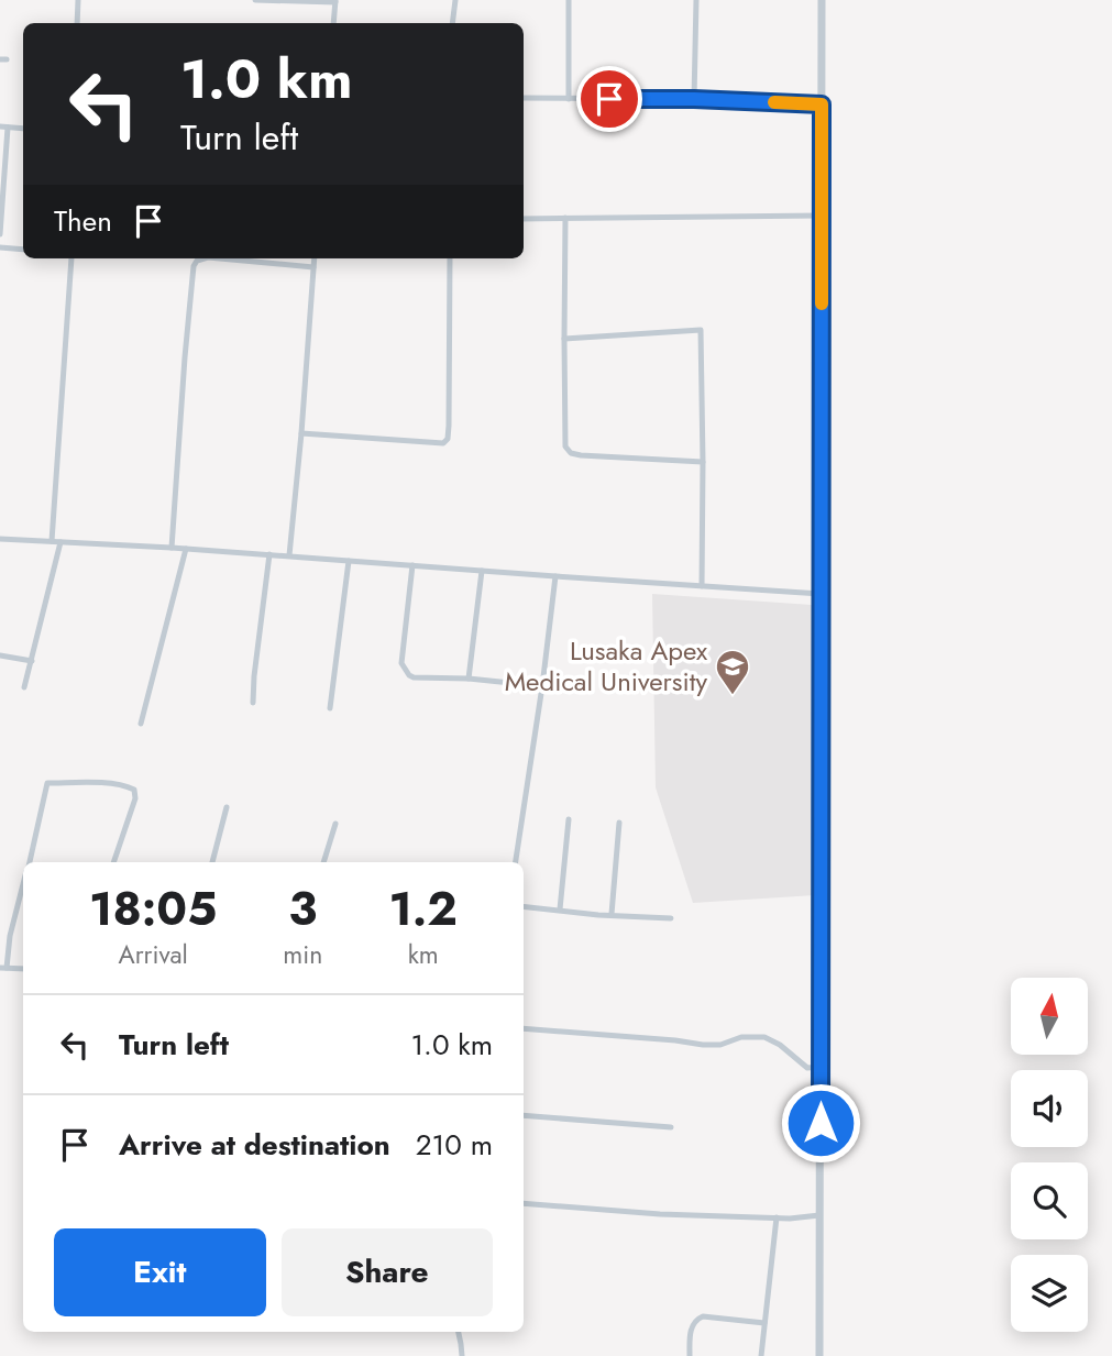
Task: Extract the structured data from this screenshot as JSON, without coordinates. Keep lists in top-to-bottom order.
{
  "places": {
    "school or university": ["Lusaka Apex Medical University"]
  },
  "north": "top",
  "page": {
    "turn": ["1.0 km", "Turn left"],
    "then": "Then",
    "eta": [
      "18:05",
      "Arrival",
      "3",
      "min",
      "1.2",
      "km"
    ],
    "list": [
      {
        "name": "Turn left",
        "value": "1.0 km"
      },
      {
        "name": "Arrive at destination",
        "value": "210 m"
      }
    ],
    "buttons": ["Exit", "Share"]
  }
}
